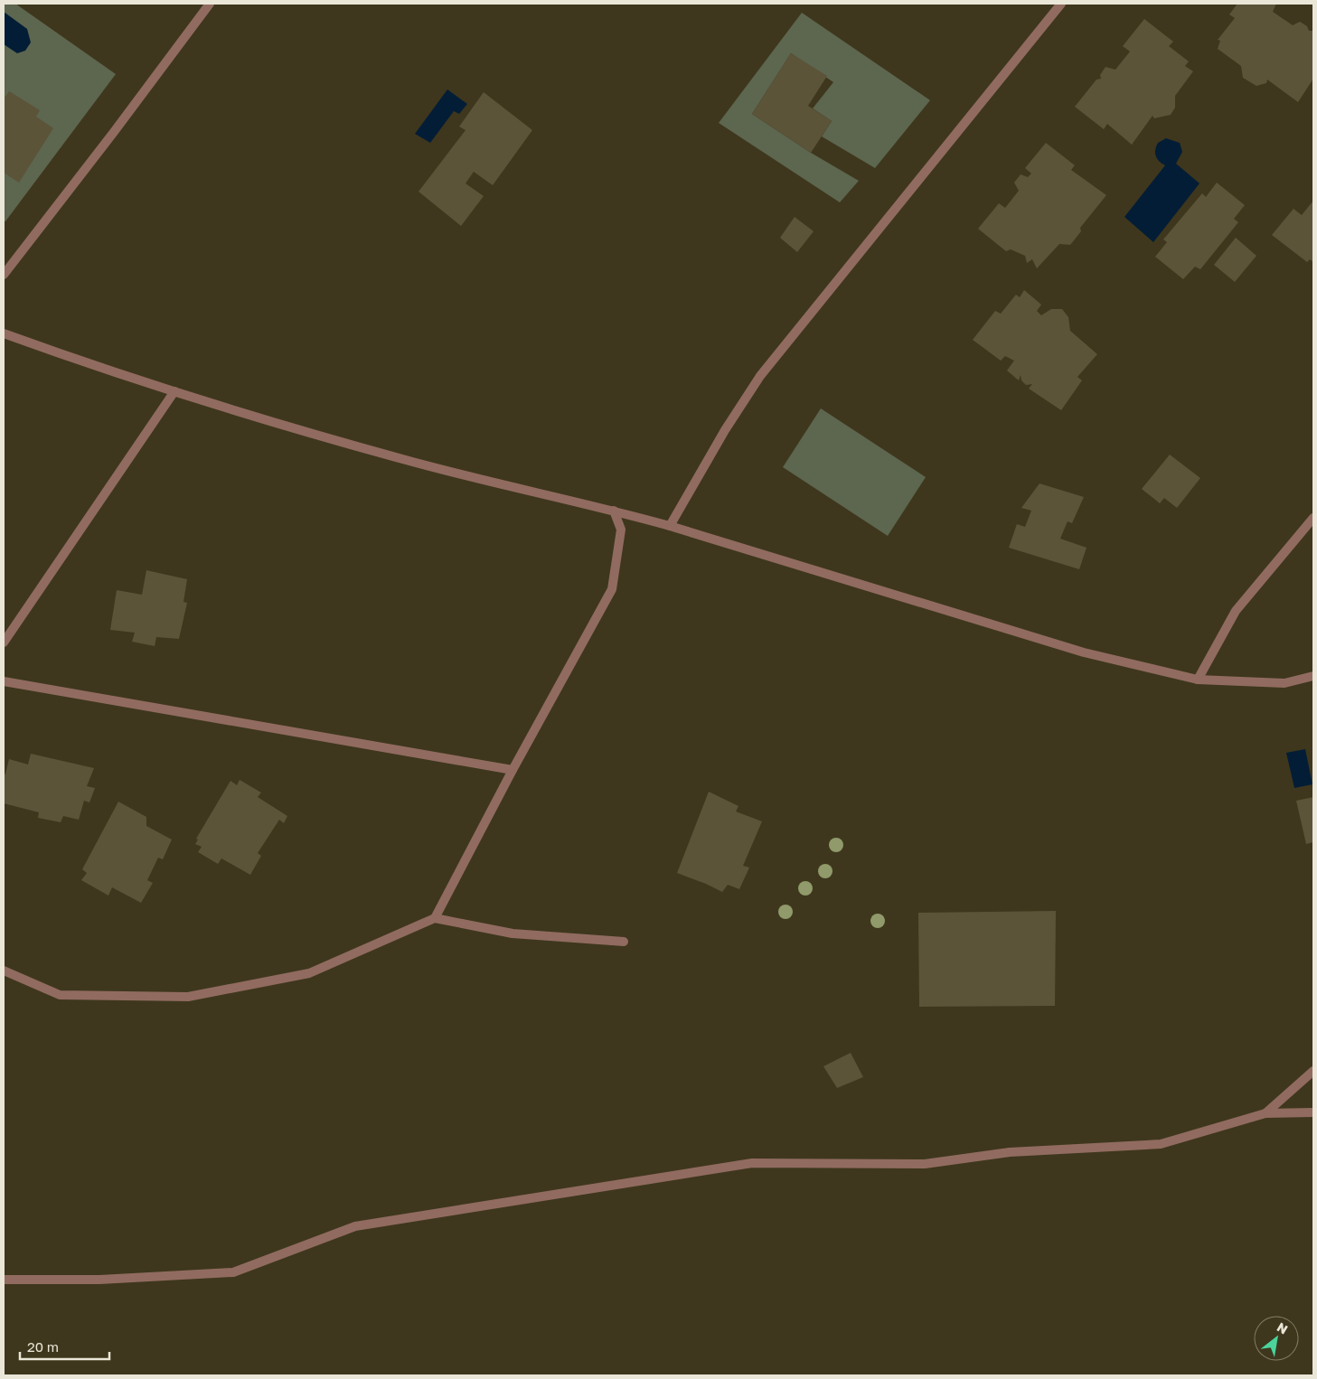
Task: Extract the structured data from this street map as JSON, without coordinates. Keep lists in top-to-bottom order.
{
  "scale_bar": "20 m",
  "north": "top right"
}
